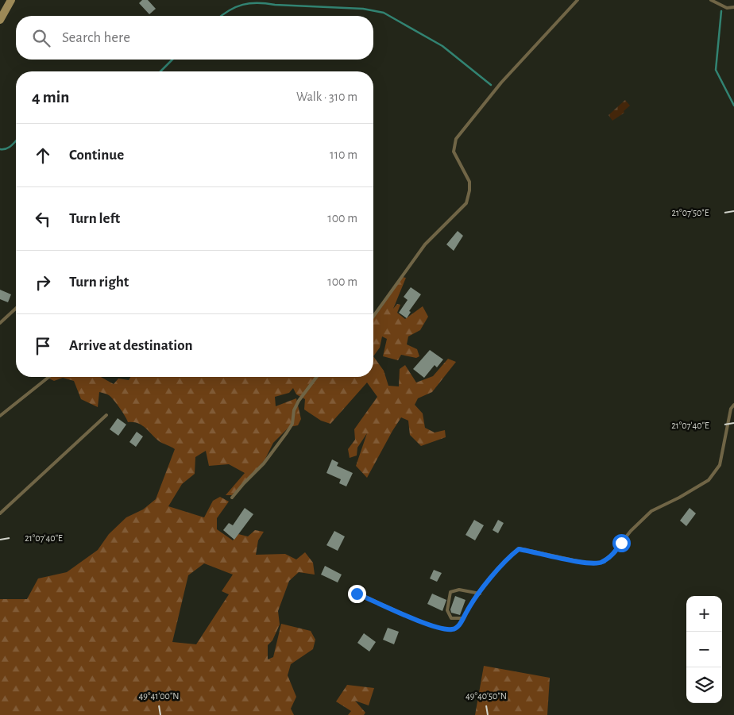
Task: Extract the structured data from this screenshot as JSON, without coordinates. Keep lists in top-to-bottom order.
{
  "page": {
    "search": "Search here",
    "heading": ["4 min", "Walk · 310 m"],
    "list": [
      ["Continue", "110 m"],
      ["Turn left", "100 m"],
      ["Turn right", "100 m"],
      "Arrive at destination"
    ],
    "map_buttons": ["+", "−"]
  },
  "coordinates": [
    "21°07'50\"E",
    "21°07'40\"E",
    "49°41'00\"N",
    "49°40'50\"N"
  ]
}
